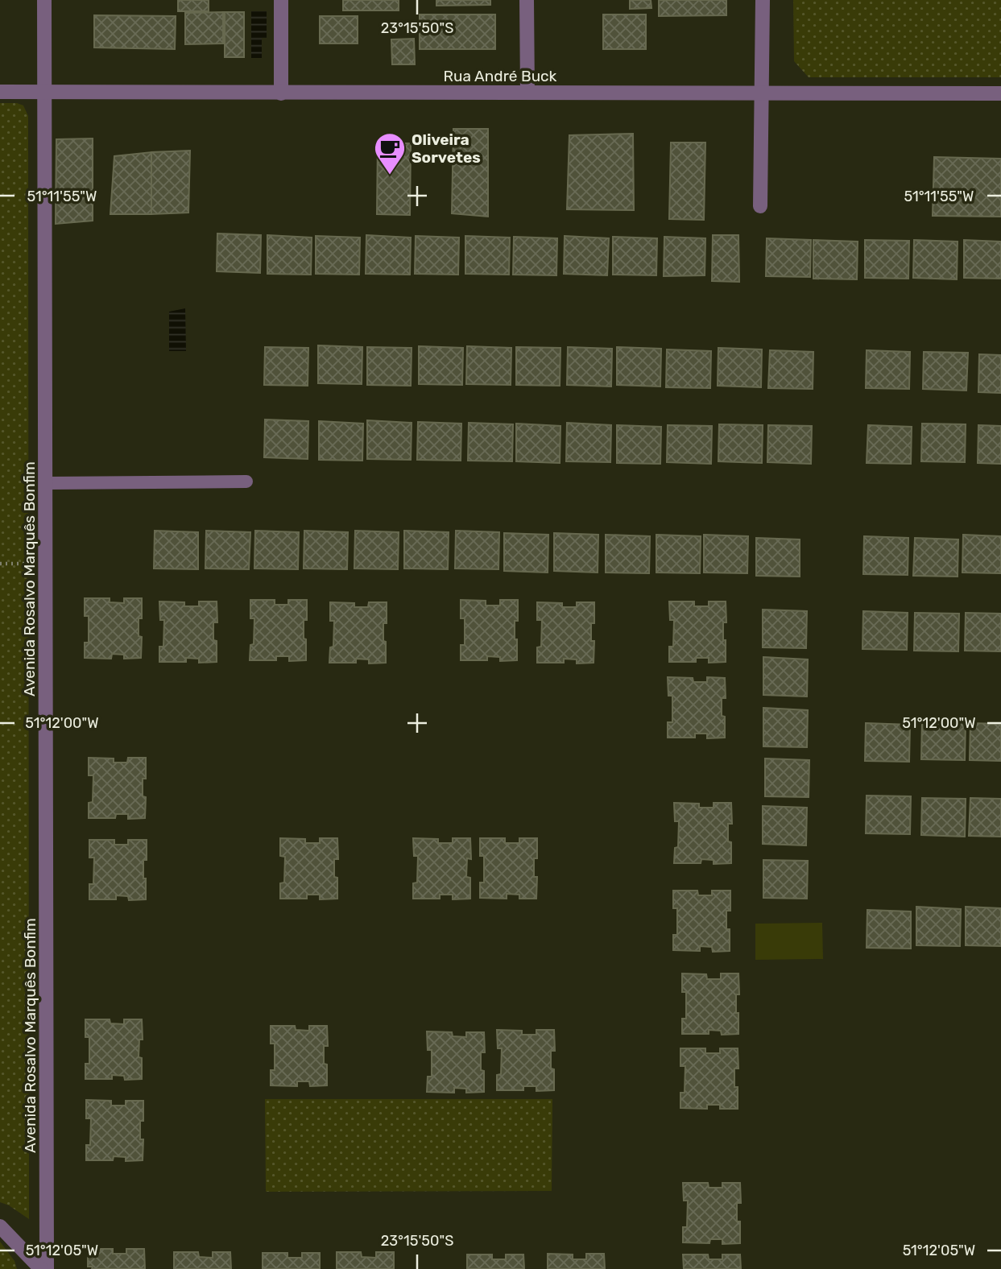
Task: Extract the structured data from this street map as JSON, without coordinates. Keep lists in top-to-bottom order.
{
  "streets": {
    "street": ["Rua André Buck", "Avenida Rosalvo Marquês Bonfim"]
  },
  "crossings": [
    ["Rua André Buck", "Avenida Rosalvo Marquês Bonfim"]
  ],
  "places": {
    "cafe": ["Oliveira Sorvetes"]
  },
  "coordinates": [
    "23°15'50\"S",
    "51°11'55\"W",
    "51°12'00\"W",
    "51°12'05\"W"
  ]
}
